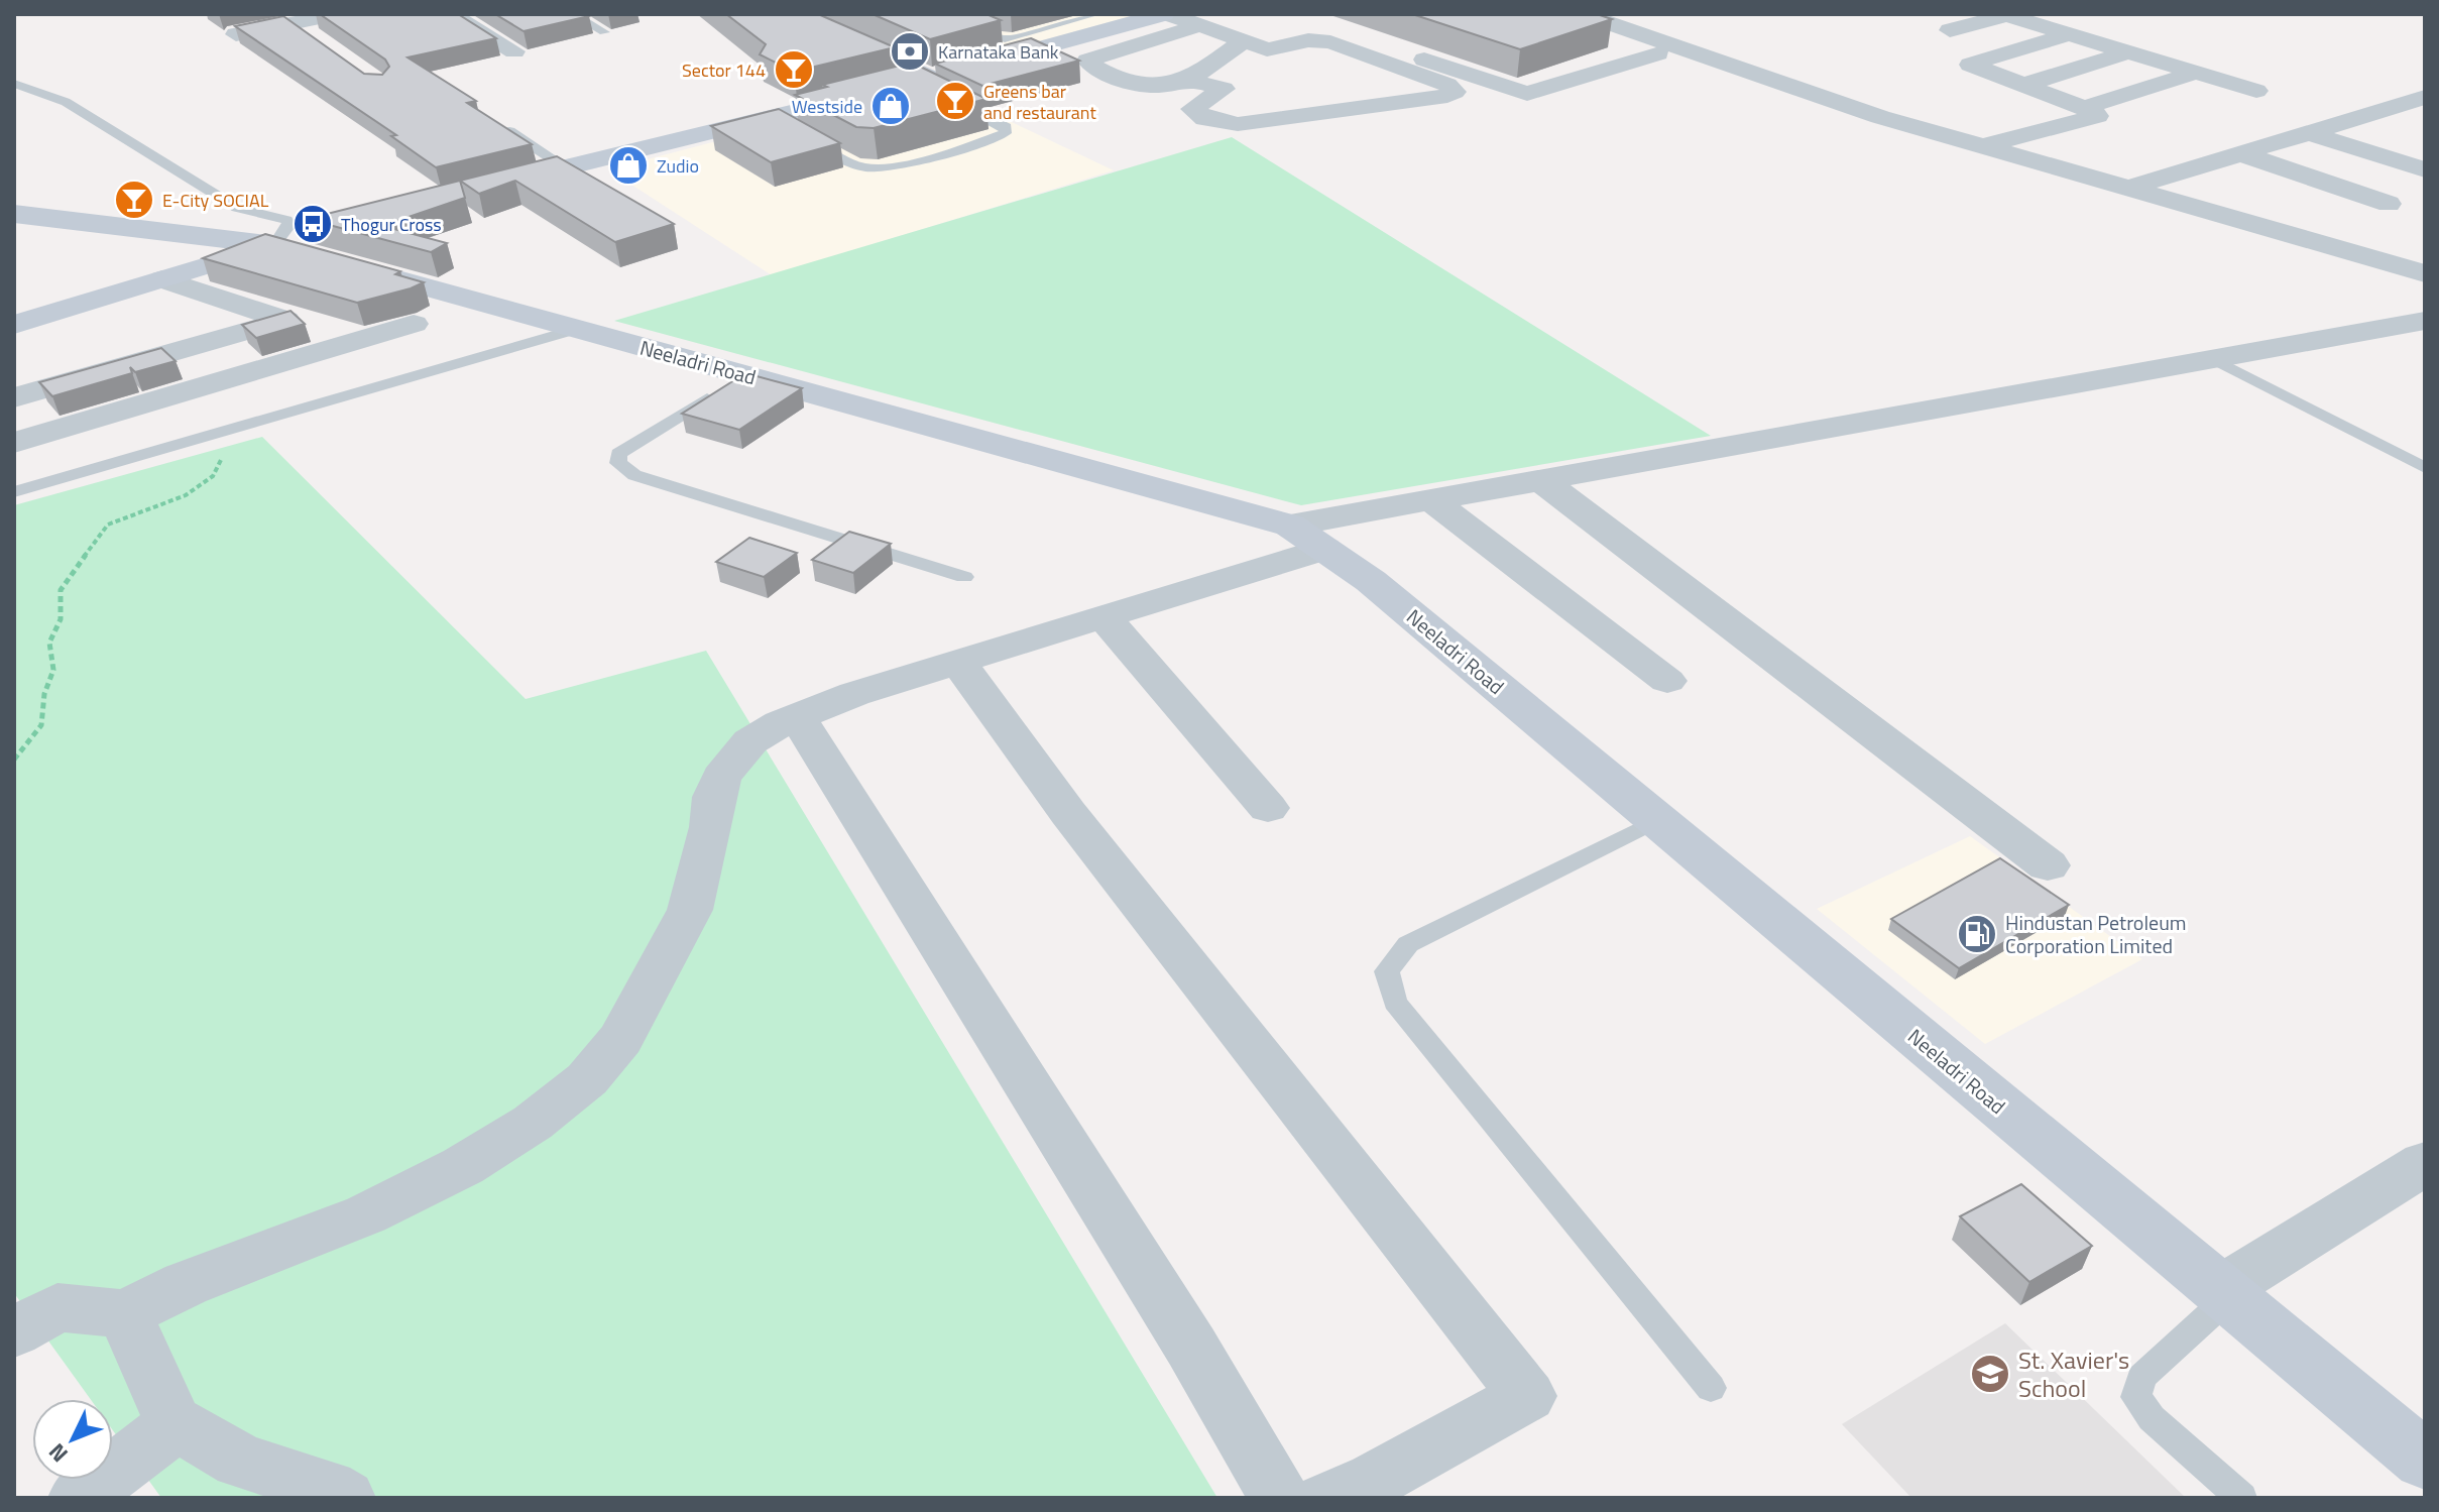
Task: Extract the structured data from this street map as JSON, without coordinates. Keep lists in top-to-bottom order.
{
  "streets": {
    "main road": ["Neeladri Road"]
  },
  "places": {
    "bank": ["Karnataka Bank"],
    "bar": ["Sector 144", "Greens bar and restaurant", "E-City SOCIAL"],
    "shop": ["Westside", "Zudio"],
    "bus stop": ["Thogur Cross"],
    "fuel station": ["Hindustan Petroleum Corporation Limited"],
    "school or university": ["St. Xavier's School"]
  },
  "north": "bottom left"
}
